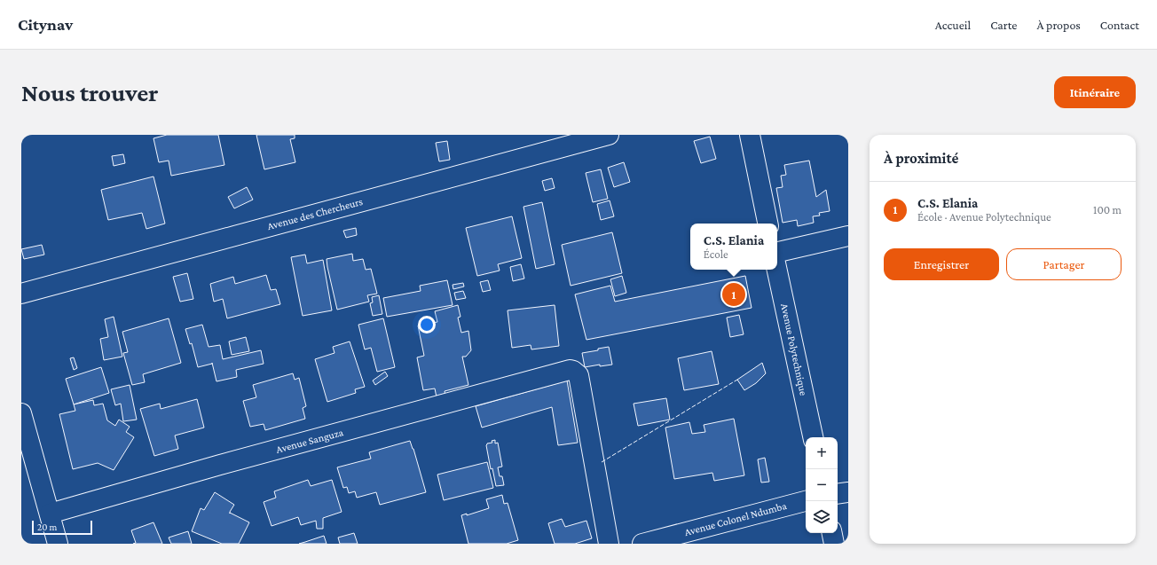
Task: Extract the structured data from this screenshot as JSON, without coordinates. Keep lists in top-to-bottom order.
{
  "streets": {
    "street": [
      "Avenue des Chercheurs",
      "Avenue Polytechnique",
      "Avenue Sanguza",
      "Avenue Colonel Ndumba"
    ]
  },
  "scale_bar": "20 m",
  "page": {
    "header": "Citynav",
    "nav": [
      "Accueil",
      "Carte",
      "À propos",
      "Contact"
    ],
    "buttons": [
      "Itinéraire",
      ["Enregistrer", "Partager"]
    ],
    "title": "Nous trouver",
    "heading": "À proximité",
    "list": [
      {
        "mark": "1",
        "name": "C.S. Elania",
        "note": "École · Avenue Polytechnique",
        "value": "100 m"
      }
    ],
    "popup": ["C.S. Elania", "École"],
    "pins": "1",
    "map_buttons": ["+", "−"],
    "scale": "20 m"
  }
}
